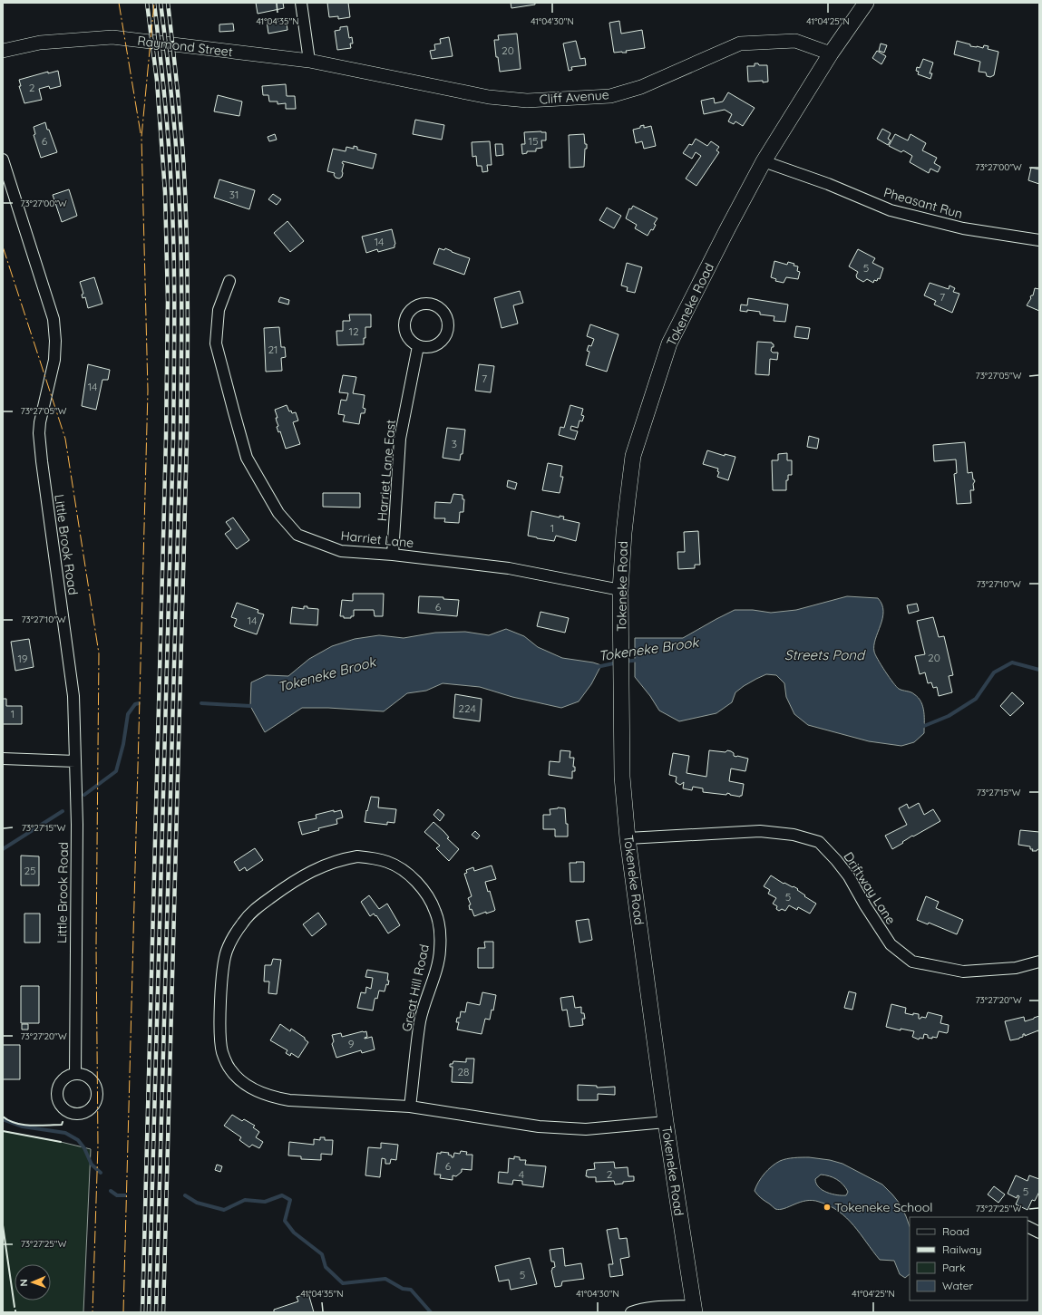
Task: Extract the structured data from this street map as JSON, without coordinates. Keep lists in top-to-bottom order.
{
  "streets": {
    "main road": ["Tokeneke Road"],
    "street": [
      "Raymond Street",
      "Cliff Avenue",
      "Pheasant Run",
      "Harriet Lane East",
      "Harriet Lane",
      "Little Brook Road",
      "Driftway Lane",
      "Great Hill Road"
    ]
  },
  "crossings": [
    ["Raymond Street", "Cliff Avenue"],
    ["Cliff Avenue", "Tokeneke Road"],
    ["Pheasant Run", "Tokeneke Road"],
    ["Tokeneke Road", "Harriet Lane"],
    ["Tokeneke Road", "Driftway Lane"],
    ["Tokeneke Road", "Great Hill Road"],
    ["Harriet Lane East", "Harriet Lane"]
  ],
  "water": ["Tokeneke Brook", "Streets Pond"],
  "places": ["Tokeneke School"],
  "house_numbers": [
    "20",
    "2",
    "6",
    "15",
    "31",
    "14",
    "5",
    "7",
    "12",
    "21",
    "7",
    "14",
    "3",
    "1",
    "6",
    "14",
    "20",
    "19",
    "224",
    "1",
    "25",
    "5",
    "9",
    "28",
    "6",
    "4",
    "2",
    "5",
    "5"
  ],
  "legend": [
    "Road",
    "Railway",
    "Park",
    "Water"
  ],
  "north": "left",
  "coordinates": [
    "41°04'35\"N",
    "41°04'30\"N",
    "41°04'25\"N",
    "73°27'00\"W",
    "73°27'05\"W",
    "73°27'10\"W",
    "73°27'15\"W",
    "73°27'20\"W",
    "73°27'25\"W"
  ]
}
